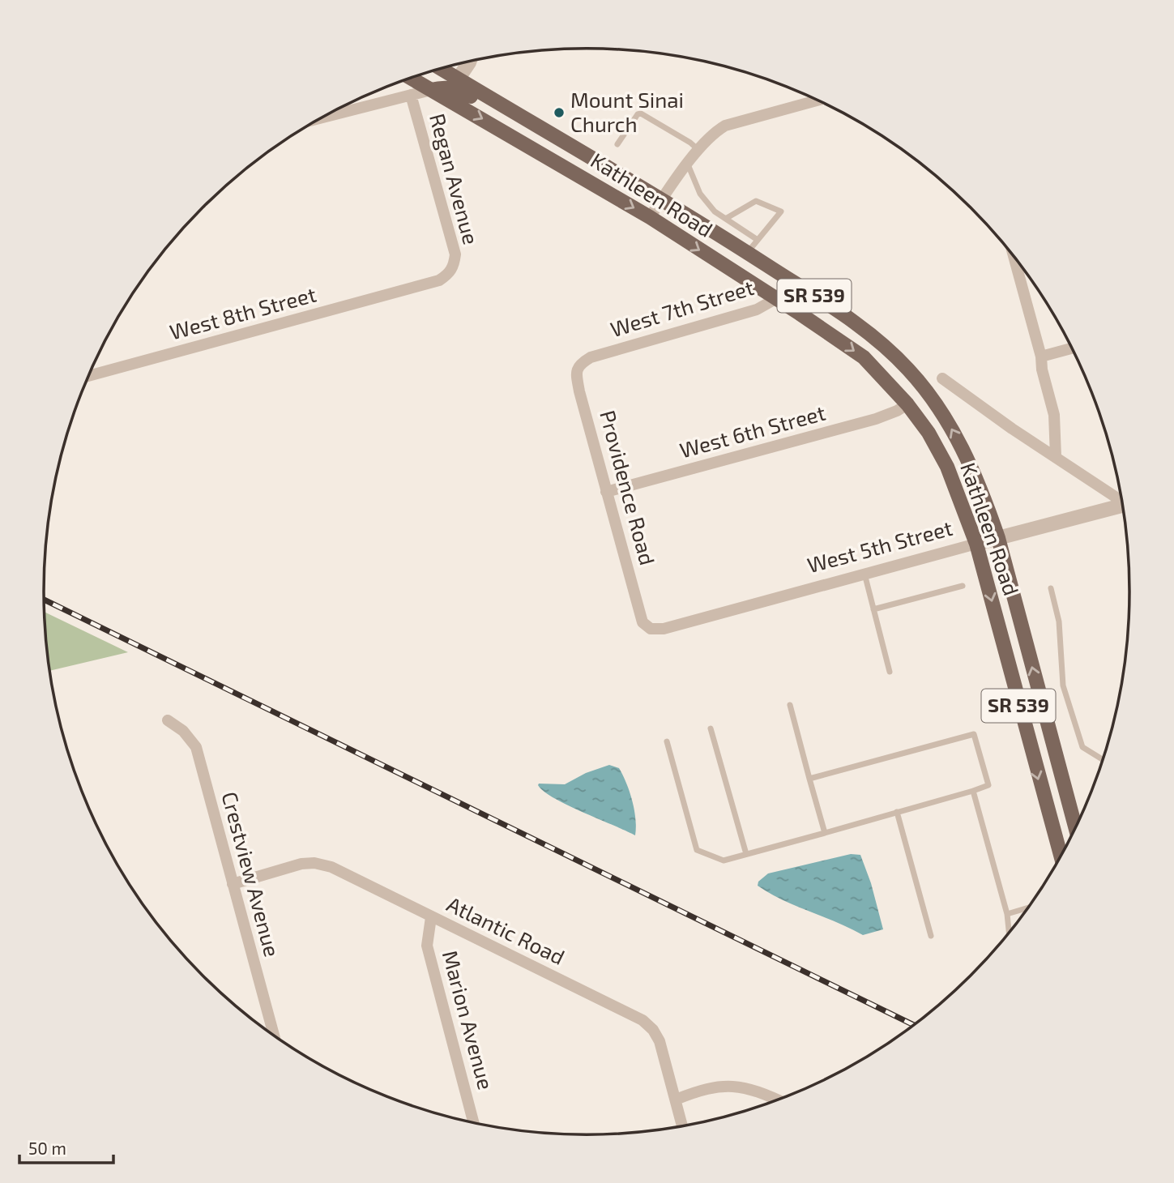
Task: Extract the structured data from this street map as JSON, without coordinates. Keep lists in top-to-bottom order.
{
  "streets": {
    "main road": ["Kathleen Road", "SR 539"],
    "street": [
      "Regan Avenue",
      "West 7th Street",
      "West 8th Street",
      "West 6th Street",
      "Providence Road",
      "West 5th Street",
      "Crestview Avenue",
      "Atlantic Road",
      "Marion Avenue"
    ]
  },
  "crossings": [
    ["Regan Avenue", "West 8th Street"],
    ["Kathleen Road", "West 7th Street"],
    ["Kathleen Road", "West 6th Street"],
    ["Kathleen Road", "West 5th Street"],
    ["West 7th Street", "Providence Road"],
    ["West 6th Street", "Providence Road"],
    ["Providence Road", "West 5th Street"],
    ["Crestview Avenue", "Atlantic Road"],
    ["Atlantic Road", "Marion Avenue"]
  ],
  "places": ["Mount Sinai Church"],
  "scale_bar": "50 m"
}
